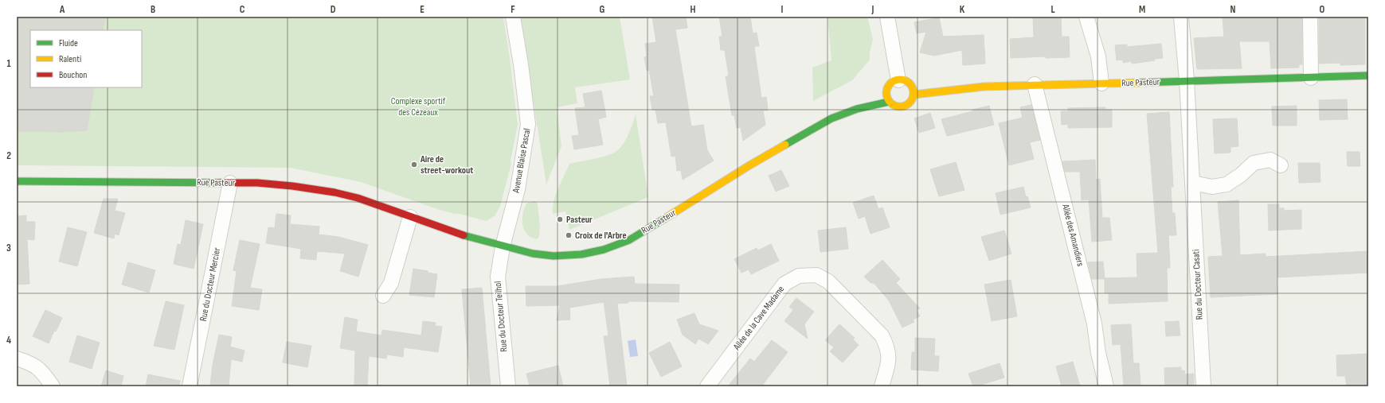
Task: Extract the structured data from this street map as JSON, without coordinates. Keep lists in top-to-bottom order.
{
  "streets": {
    "main road": ["Rue Pasteur"],
    "street": [
      "Avenue Blaise Pascal",
      "Allée des Amandiers",
      "Rue du Docteur Mercier",
      "Rue du Docteur Casati",
      "Rue du Docteur Teilhol",
      "Allée de la Cave Madame"
    ]
  },
  "crossings": [
    ["Rue Pasteur", "Avenue Blaise Pascal"],
    ["Rue Pasteur", "Allée des Amandiers"],
    ["Rue Pasteur", "Rue du Docteur Mercier"],
    ["Rue Pasteur", "Rue du Docteur Casati"],
    ["Rue Pasteur", "Rue du Docteur Teilhol"],
    ["Avenue Blaise Pascal", "Rue du Docteur Teilhol"]
  ],
  "parks": ["Complexe sportif des Cézeaux"],
  "places": ["Aire de street-workout", "Pasteur", "Croix de l'Arbre"],
  "legend": ["Fluide", "Ralenti", "Bouchon"],
  "grid": {
    "columns": [
      "A",
      "B",
      "C",
      "D",
      "E",
      "F",
      "G",
      "H",
      "I",
      "J",
      "K",
      "L",
      "M",
      "N",
      "O"
    ],
    "rows": [
      "1",
      "2",
      "3",
      "4"
    ]
  }
}
